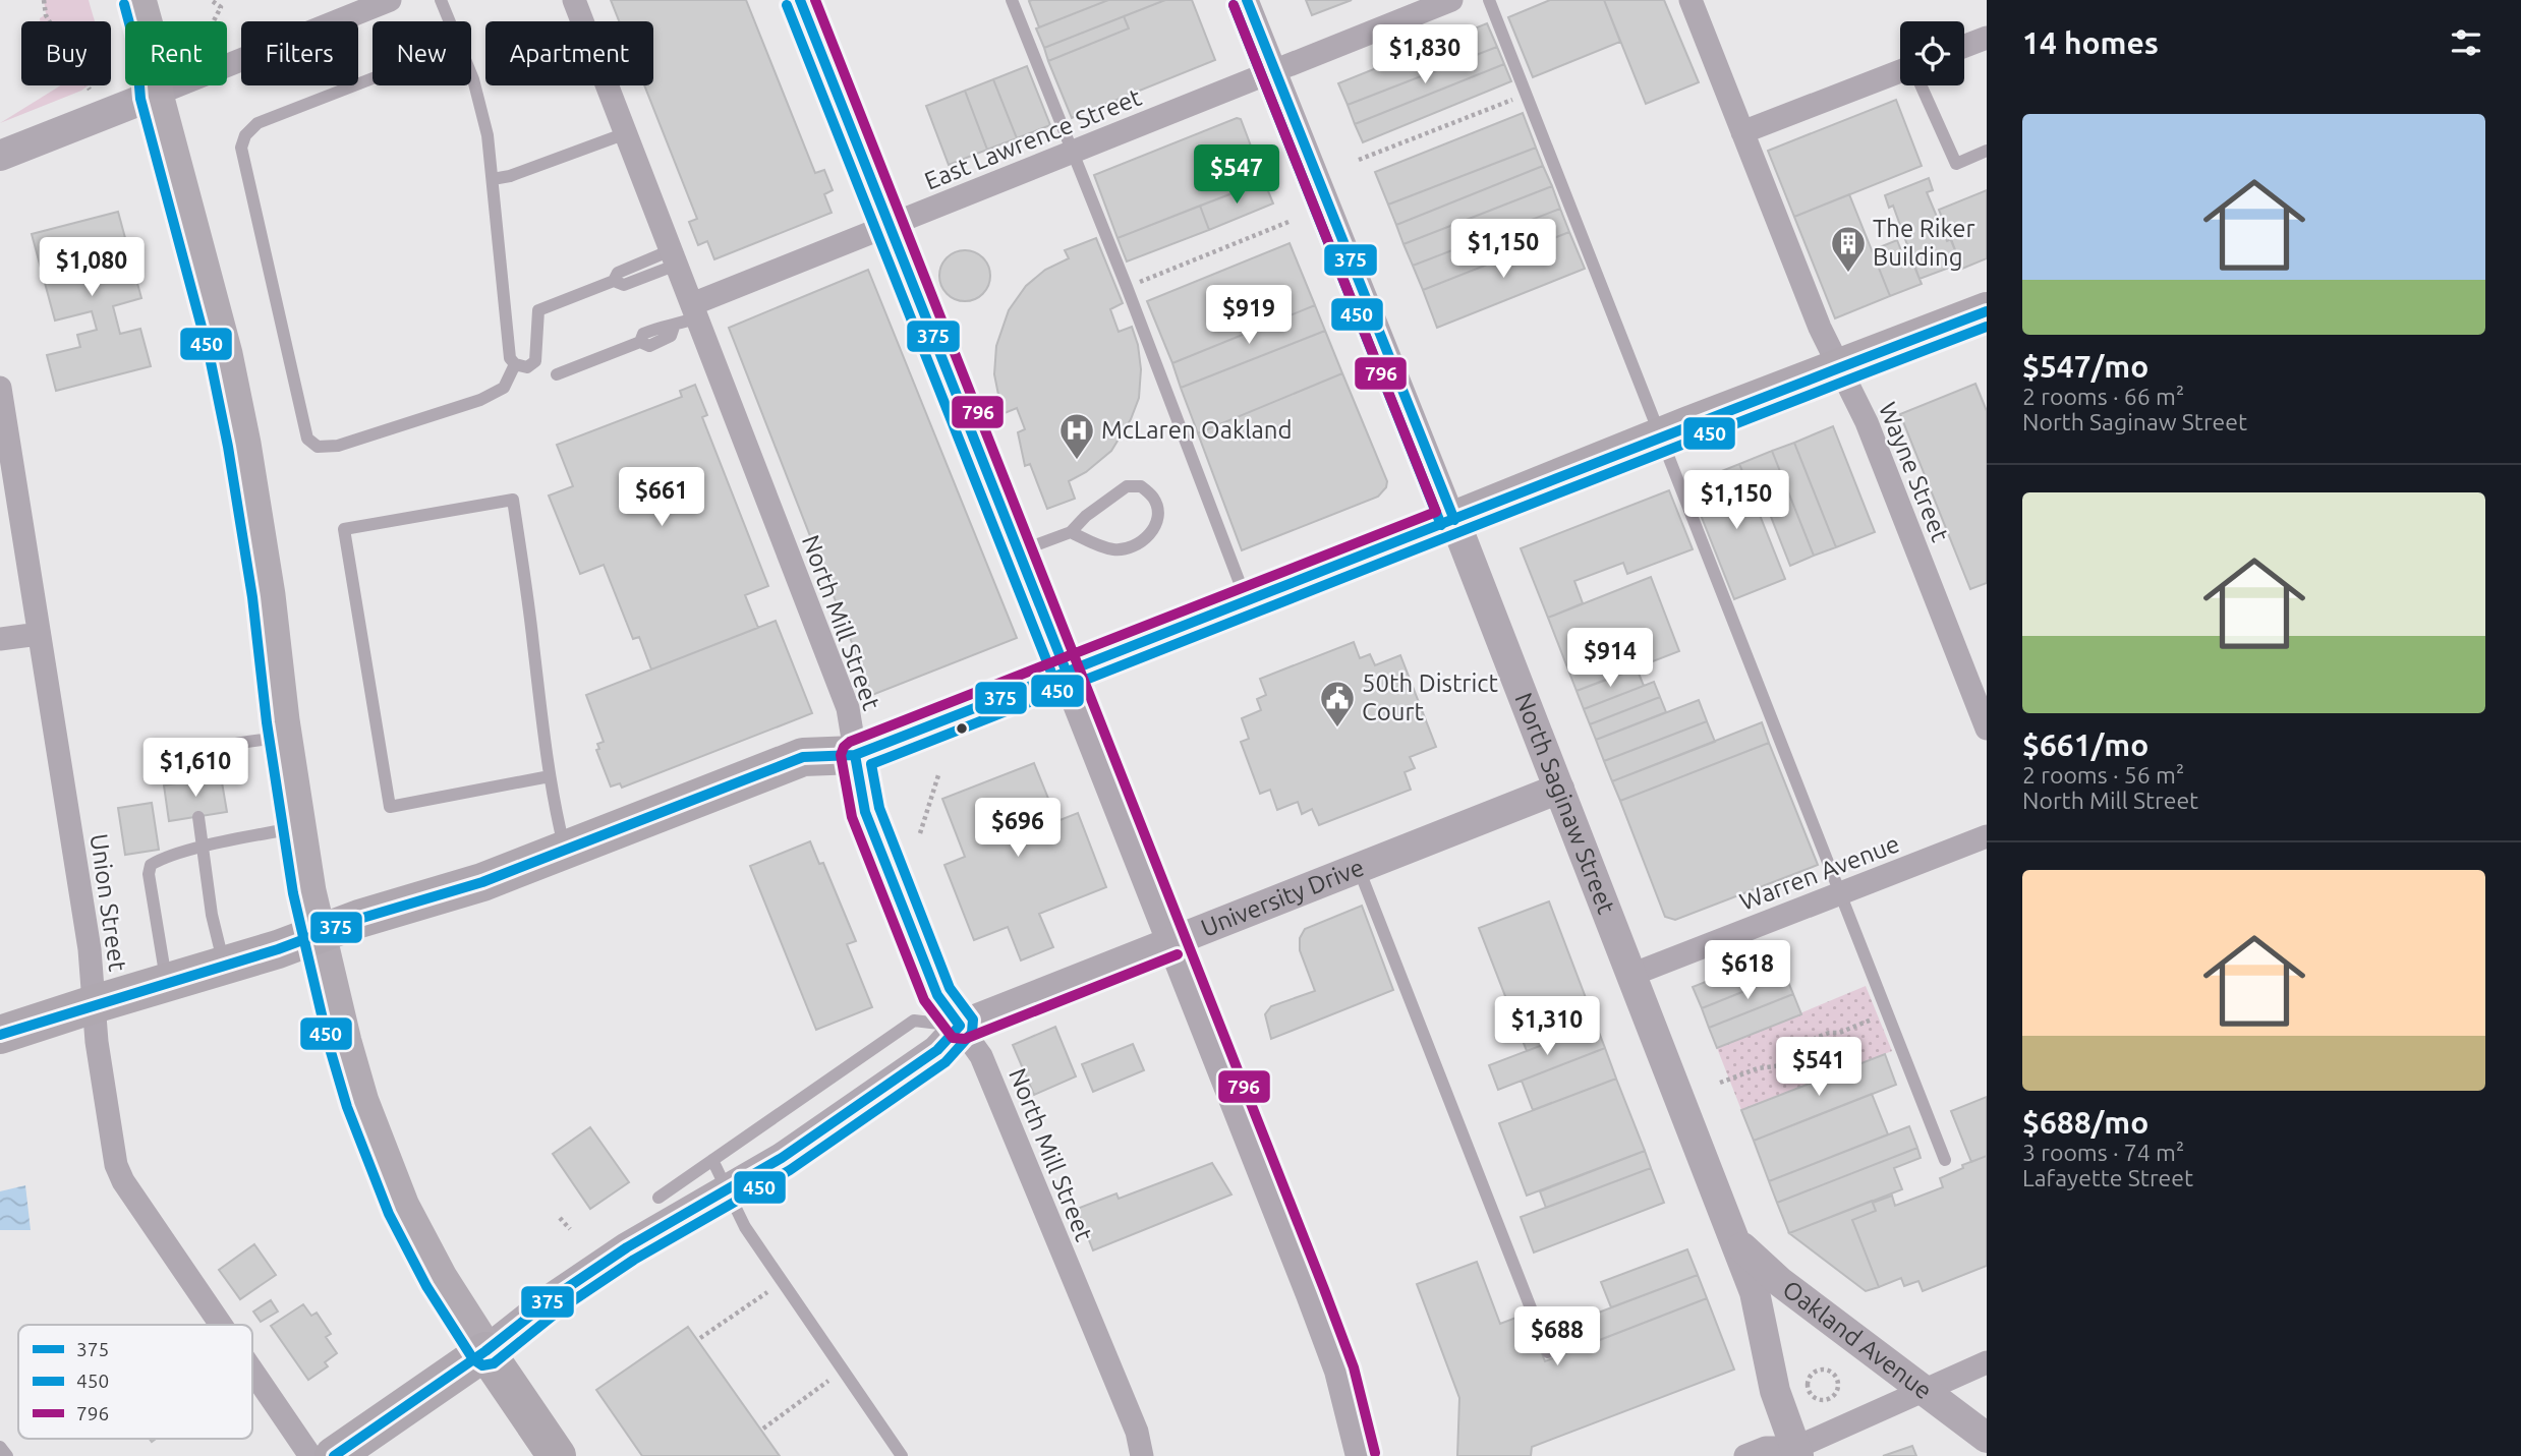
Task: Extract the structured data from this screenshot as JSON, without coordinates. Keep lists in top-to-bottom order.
{
  "streets": {
    "highway": ["University Drive"],
    "street": [
      "East Lawrence Street",
      "Wayne Street",
      "North Mill Street",
      "North Saginaw Street",
      "Warren Avenue",
      "Union Street",
      "Oakland Avenue"
    ]
  },
  "crossings": [
    ["East Lawrence Street", "North Mill Street"],
    ["East Lawrence Street", "North Saginaw Street"],
    ["North Mill Street", "University Drive"],
    ["North Saginaw Street", "Warren Avenue"],
    ["North Saginaw Street", "University Drive"],
    ["North Saginaw Street", "Oakland Avenue"]
  ],
  "places": {
    "building": ["The Riker Building"],
    "hospital": ["McLaren Oakland"],
    "public building": ["50th District Court"]
  },
  "lines": ["transit line 375", "transit line 796", "transit line 450"],
  "legend": ["375", "450", "796"],
  "page": {
    "heading": "14 homes",
    "chip": [
      "Buy",
      "Rent",
      "Filters",
      "New",
      "Apartment"
    ],
    "price": [
      "$1,830",
      "$547",
      "$1,150",
      "$1,080",
      "$919",
      "$661",
      "$1,150",
      "$914",
      "$1,610",
      "$696",
      "$618",
      "$1,310",
      "$541",
      "$688"
    ],
    "list": [
      {
        "name": "$547/mo",
        "note": "2 rooms · 66 m² · North Saginaw Street"
      },
      {
        "name": "$661/mo",
        "note": "2 rooms · 56 m² · North Mill Street"
      },
      {
        "name": "$688/mo",
        "note": "3 rooms · 74 m² · Lafayette Street"
      }
    ]
  }
}
